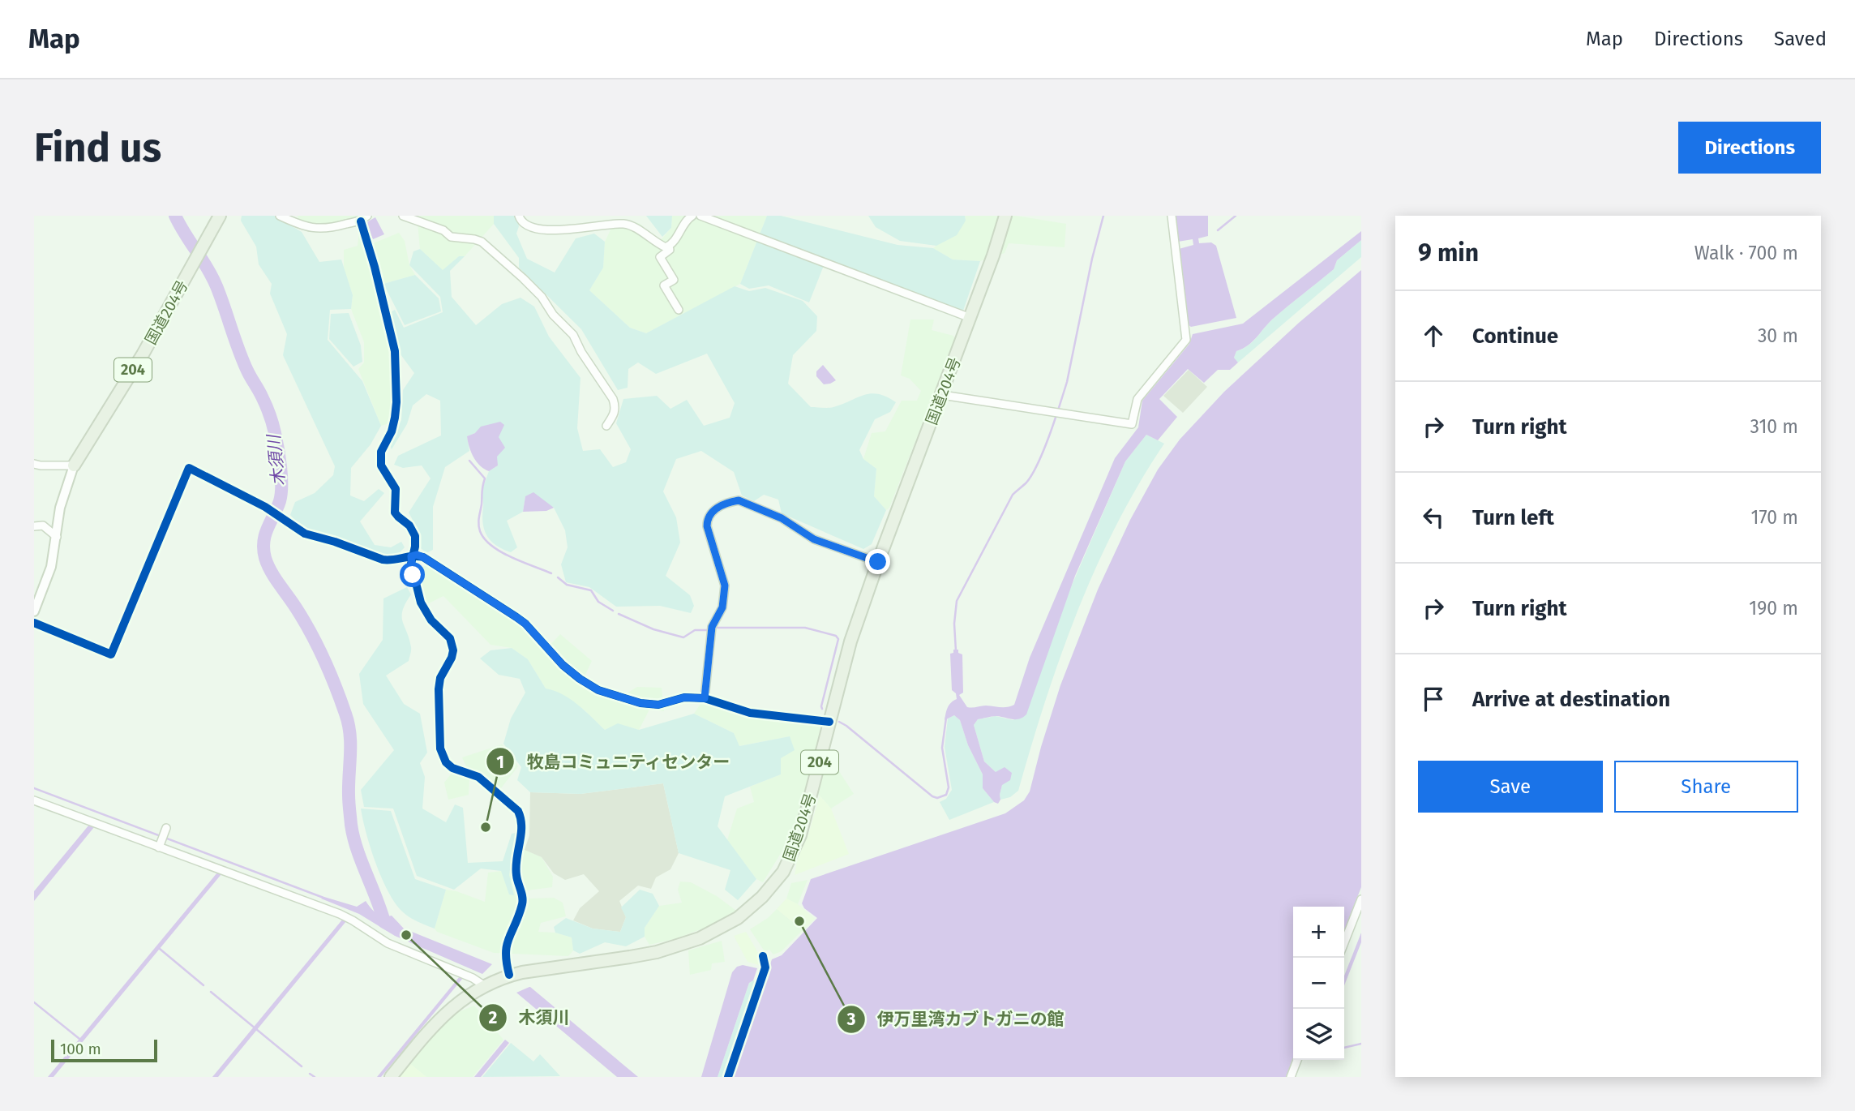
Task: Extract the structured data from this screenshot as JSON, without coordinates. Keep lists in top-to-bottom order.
{
  "streets": {
    "highway": ["国道204号", "204"]
  },
  "water": ["木須川"],
  "places": ["牧島コミュニティセンター", "伊万里湾カブトガニの館", "木須川"],
  "scale_bar": "100 m",
  "page": {
    "header": "Map",
    "nav": ["Map", "Directions", "Saved"],
    "buttons": [
      "Directions",
      ["Save", "Share"]
    ],
    "title": "Find us",
    "heading": ["9 min", "Walk · 700 m"],
    "list": [
      ["Continue", "30 m"],
      ["Turn right", "310 m"],
      ["Turn left", "170 m"],
      ["Turn right", "190 m"],
      "Arrive at destination"
    ],
    "map_buttons": ["+", "−"],
    "scale": "100 m"
  }
}
